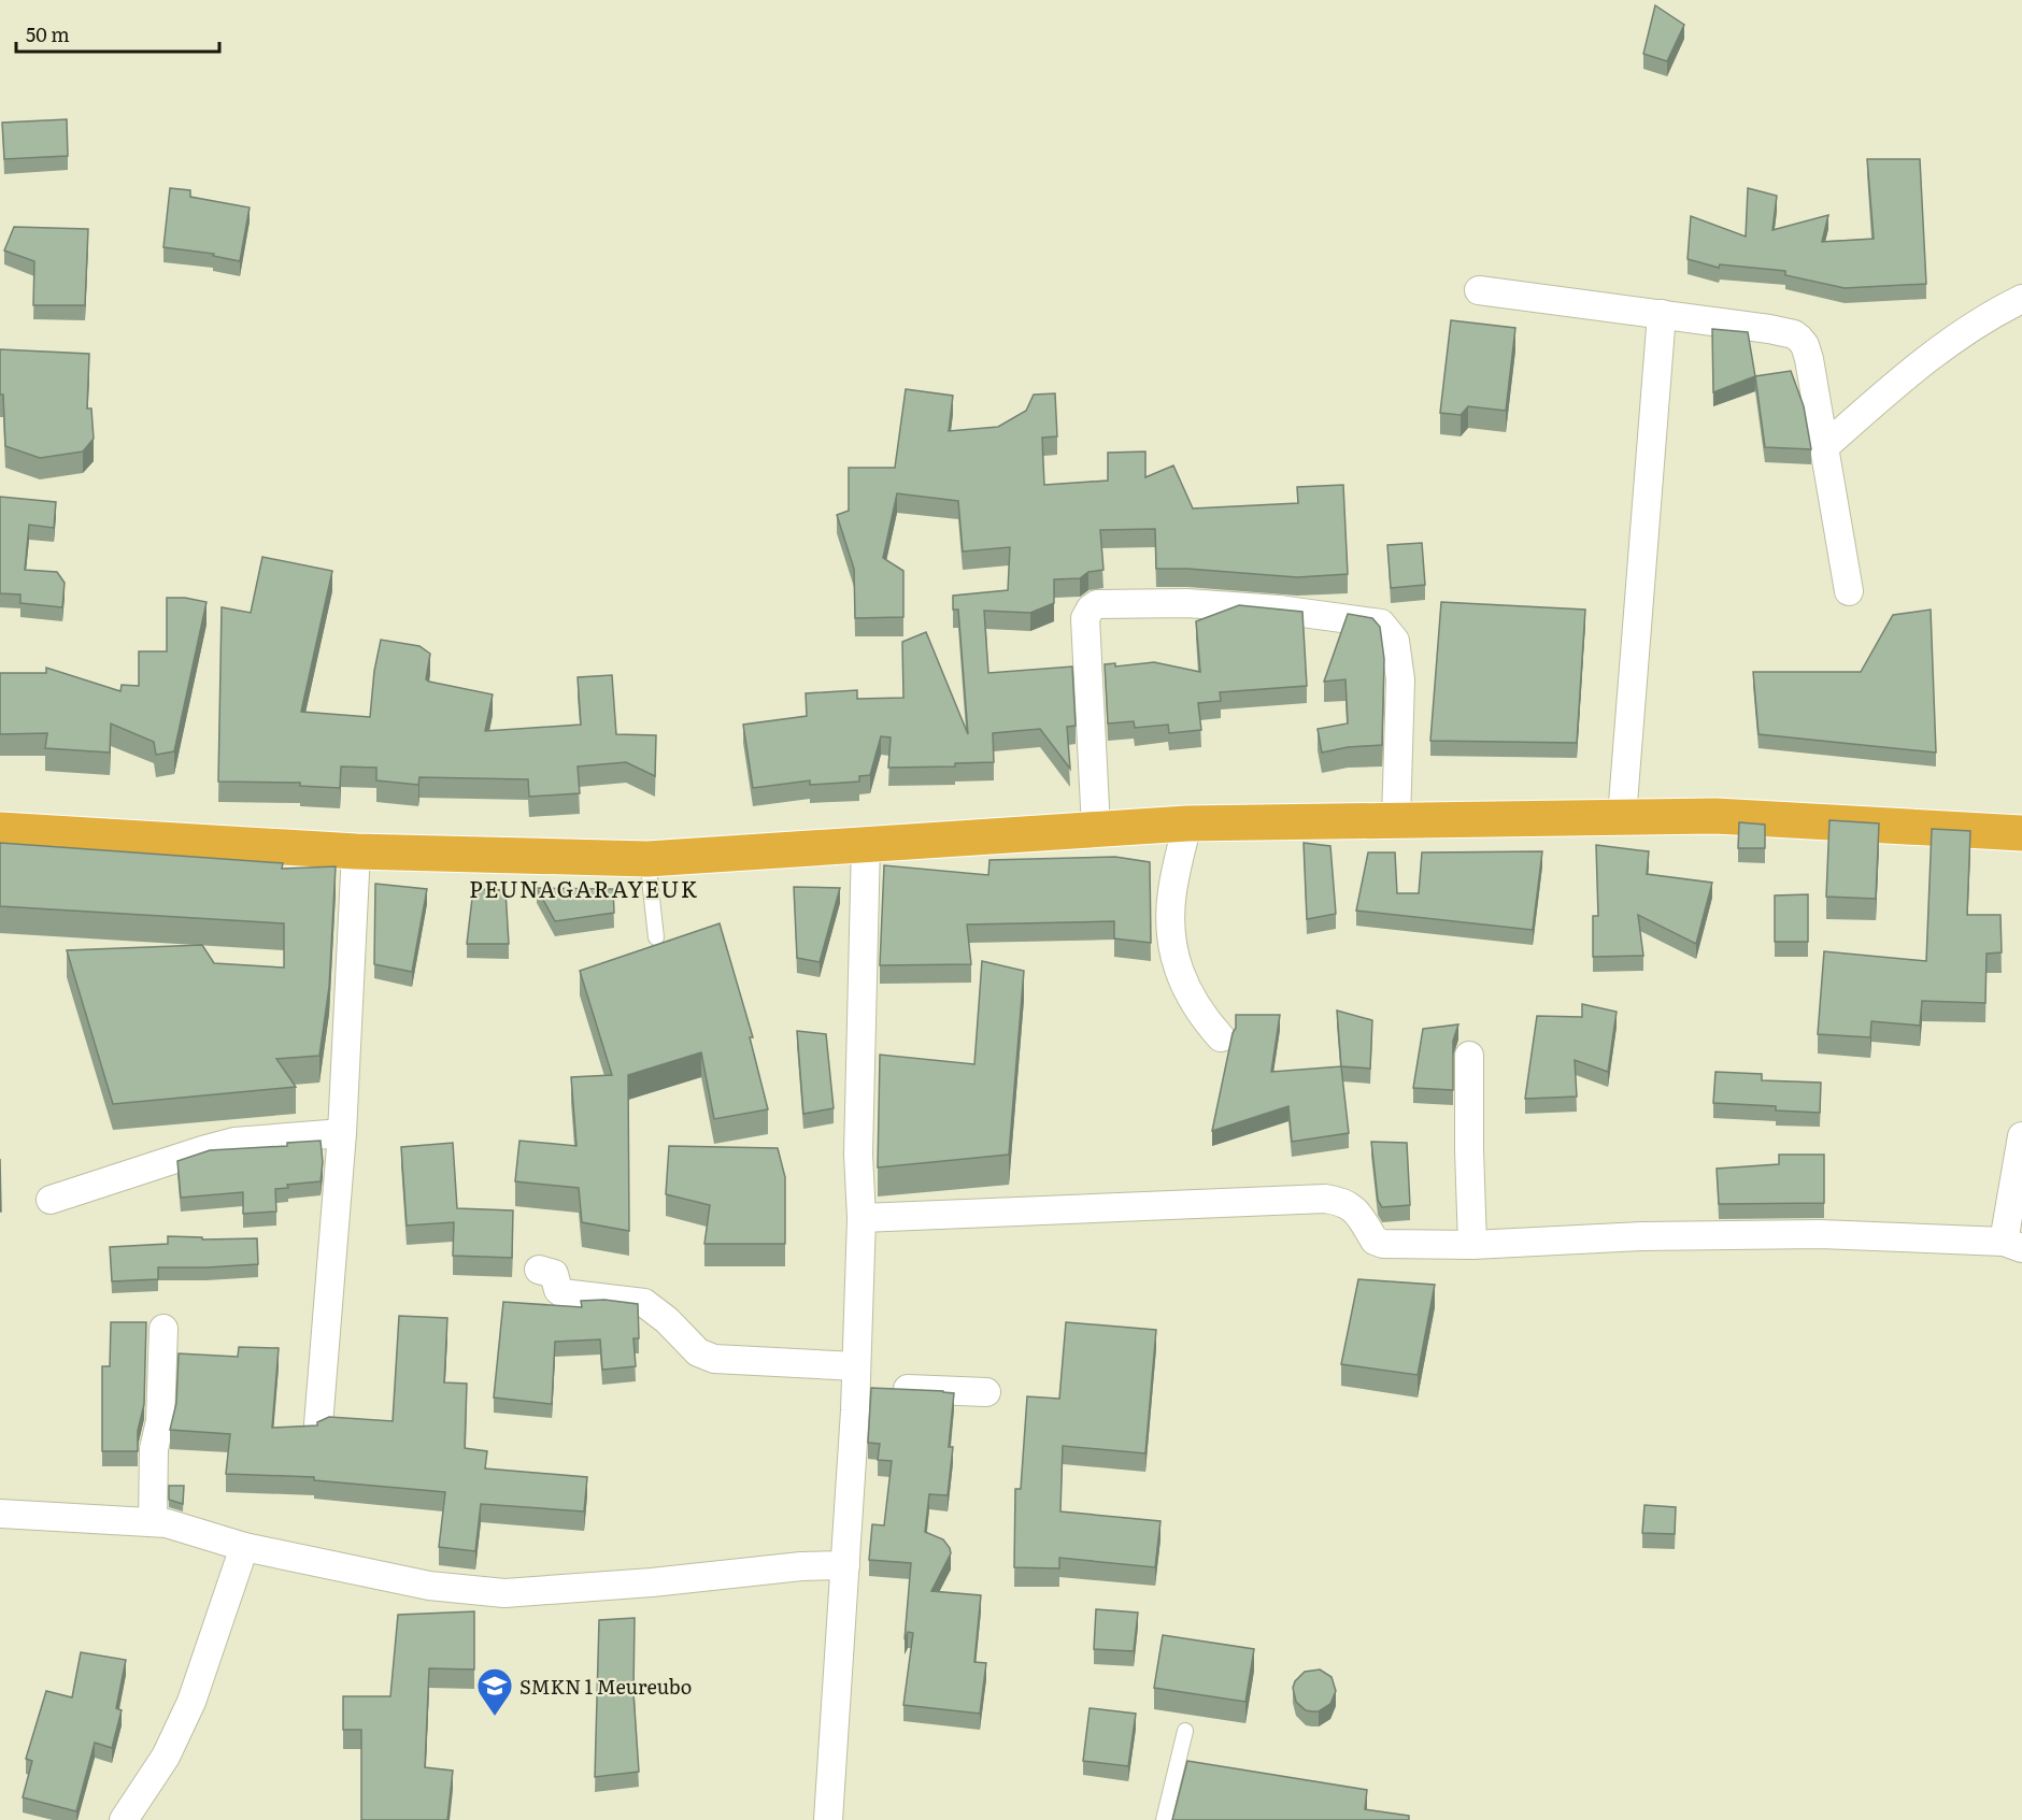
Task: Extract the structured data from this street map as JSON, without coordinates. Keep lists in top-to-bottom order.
{
  "districts": ["PEUNAGARAYEUK"],
  "places": {
    "school or university": ["SMKN 1 Meureubo"]
  },
  "scale_bar": "50 m"
}
